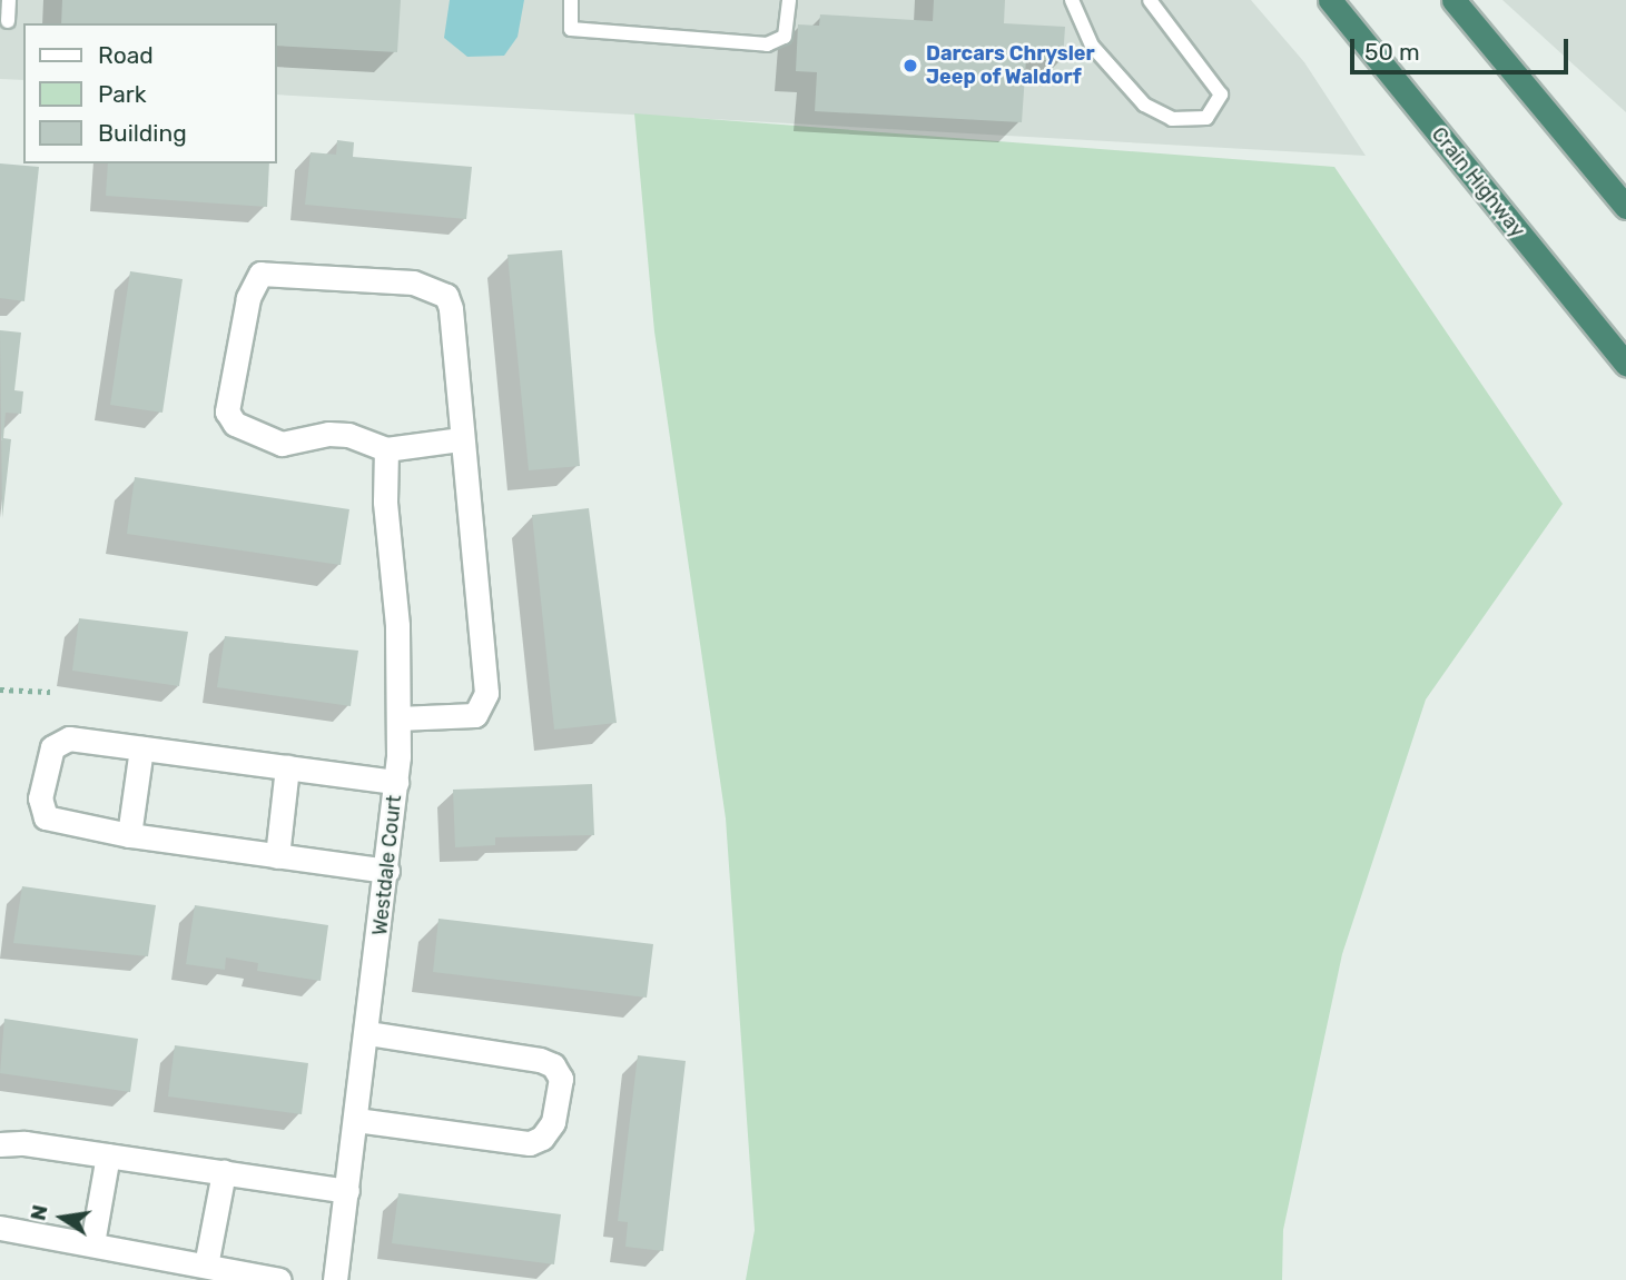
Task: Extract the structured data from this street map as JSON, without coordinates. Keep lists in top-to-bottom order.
{
  "streets": {
    "highway": ["Crain Highway"],
    "street": ["Westdale Court"]
  },
  "places": ["Darcars Chrysler Jeep of Waldorf"],
  "legend": ["Road", "Park", "Building"],
  "scale_bar": "50 m",
  "north": "left"
}
